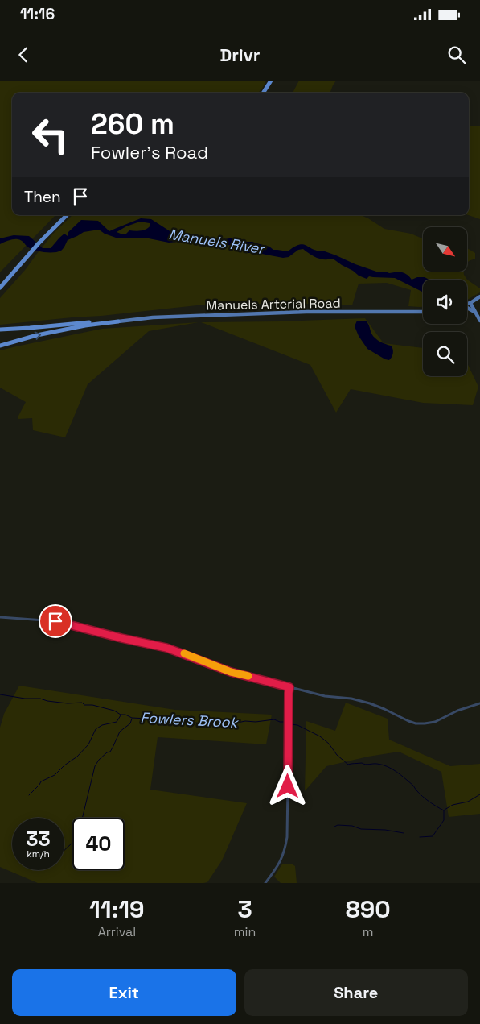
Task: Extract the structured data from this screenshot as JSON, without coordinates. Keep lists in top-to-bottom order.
{
  "streets": {
    "main road": ["Manuels Arterial Road"]
  },
  "water": ["Manuels River", "Fowlers Brook"],
  "north": "bottom right",
  "page": {
    "status": "11:16",
    "header": "Drivr",
    "turn": ["260 m", "Fowler's Road"],
    "then": "Then",
    "speed": "33 km/h",
    "limit": "40",
    "eta": [
      "11:19",
      "Arrival",
      "3",
      "min",
      "890",
      "m"
    ],
    "buttons": ["Exit", "Share"]
  }
}
